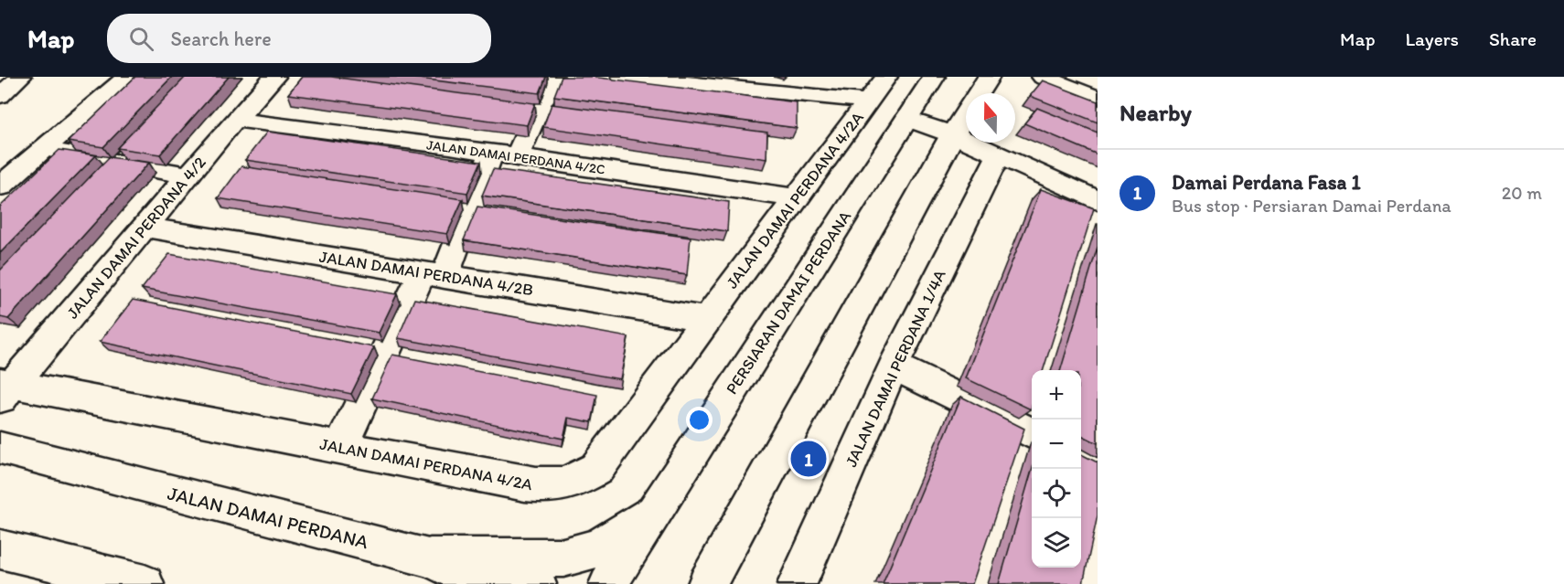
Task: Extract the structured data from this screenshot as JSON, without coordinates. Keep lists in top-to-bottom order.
{
  "streets": {
    "street": [
      "JALAN DAMAI PERDANA 4/2C",
      "JALAN DAMAI PERDANA 4/2A",
      "JALAN DAMAI PERDANA 4/2",
      "JALAN DAMAI PERDANA 4/2B",
      "PERSIARAN DAMAI PERDANA",
      "JALAN DAMAI PERDANA 1/4A",
      "JALAN DAMAI PERDANA"
    ]
  },
  "crossings": [
    ["JALAN DAMAI PERDANA 4/2C", "JALAN DAMAI PERDANA 4/2A"],
    ["JALAN DAMAI PERDANA 4/2C", "JALAN DAMAI PERDANA 4/2"],
    ["JALAN DAMAI PERDANA 4/2A", "JALAN DAMAI PERDANA 4/2"],
    ["JALAN DAMAI PERDANA 4/2A", "JALAN DAMAI PERDANA 4/2B"],
    ["JALAN DAMAI PERDANA 4/2", "JALAN DAMAI PERDANA 4/2B"]
  ],
  "north": "top",
  "page": {
    "header": "Map",
    "search": "Search here",
    "nav": ["Map", "Layers", "Share"],
    "heading": "Nearby",
    "list": [
      {
        "mark": "1",
        "name": "Damai Perdana Fasa 1",
        "note": "Bus stop · Persiaran Damai Perdana",
        "value": "20 m"
      }
    ],
    "map_buttons": ["+", "−"],
    "pins": "1"
  }
}
